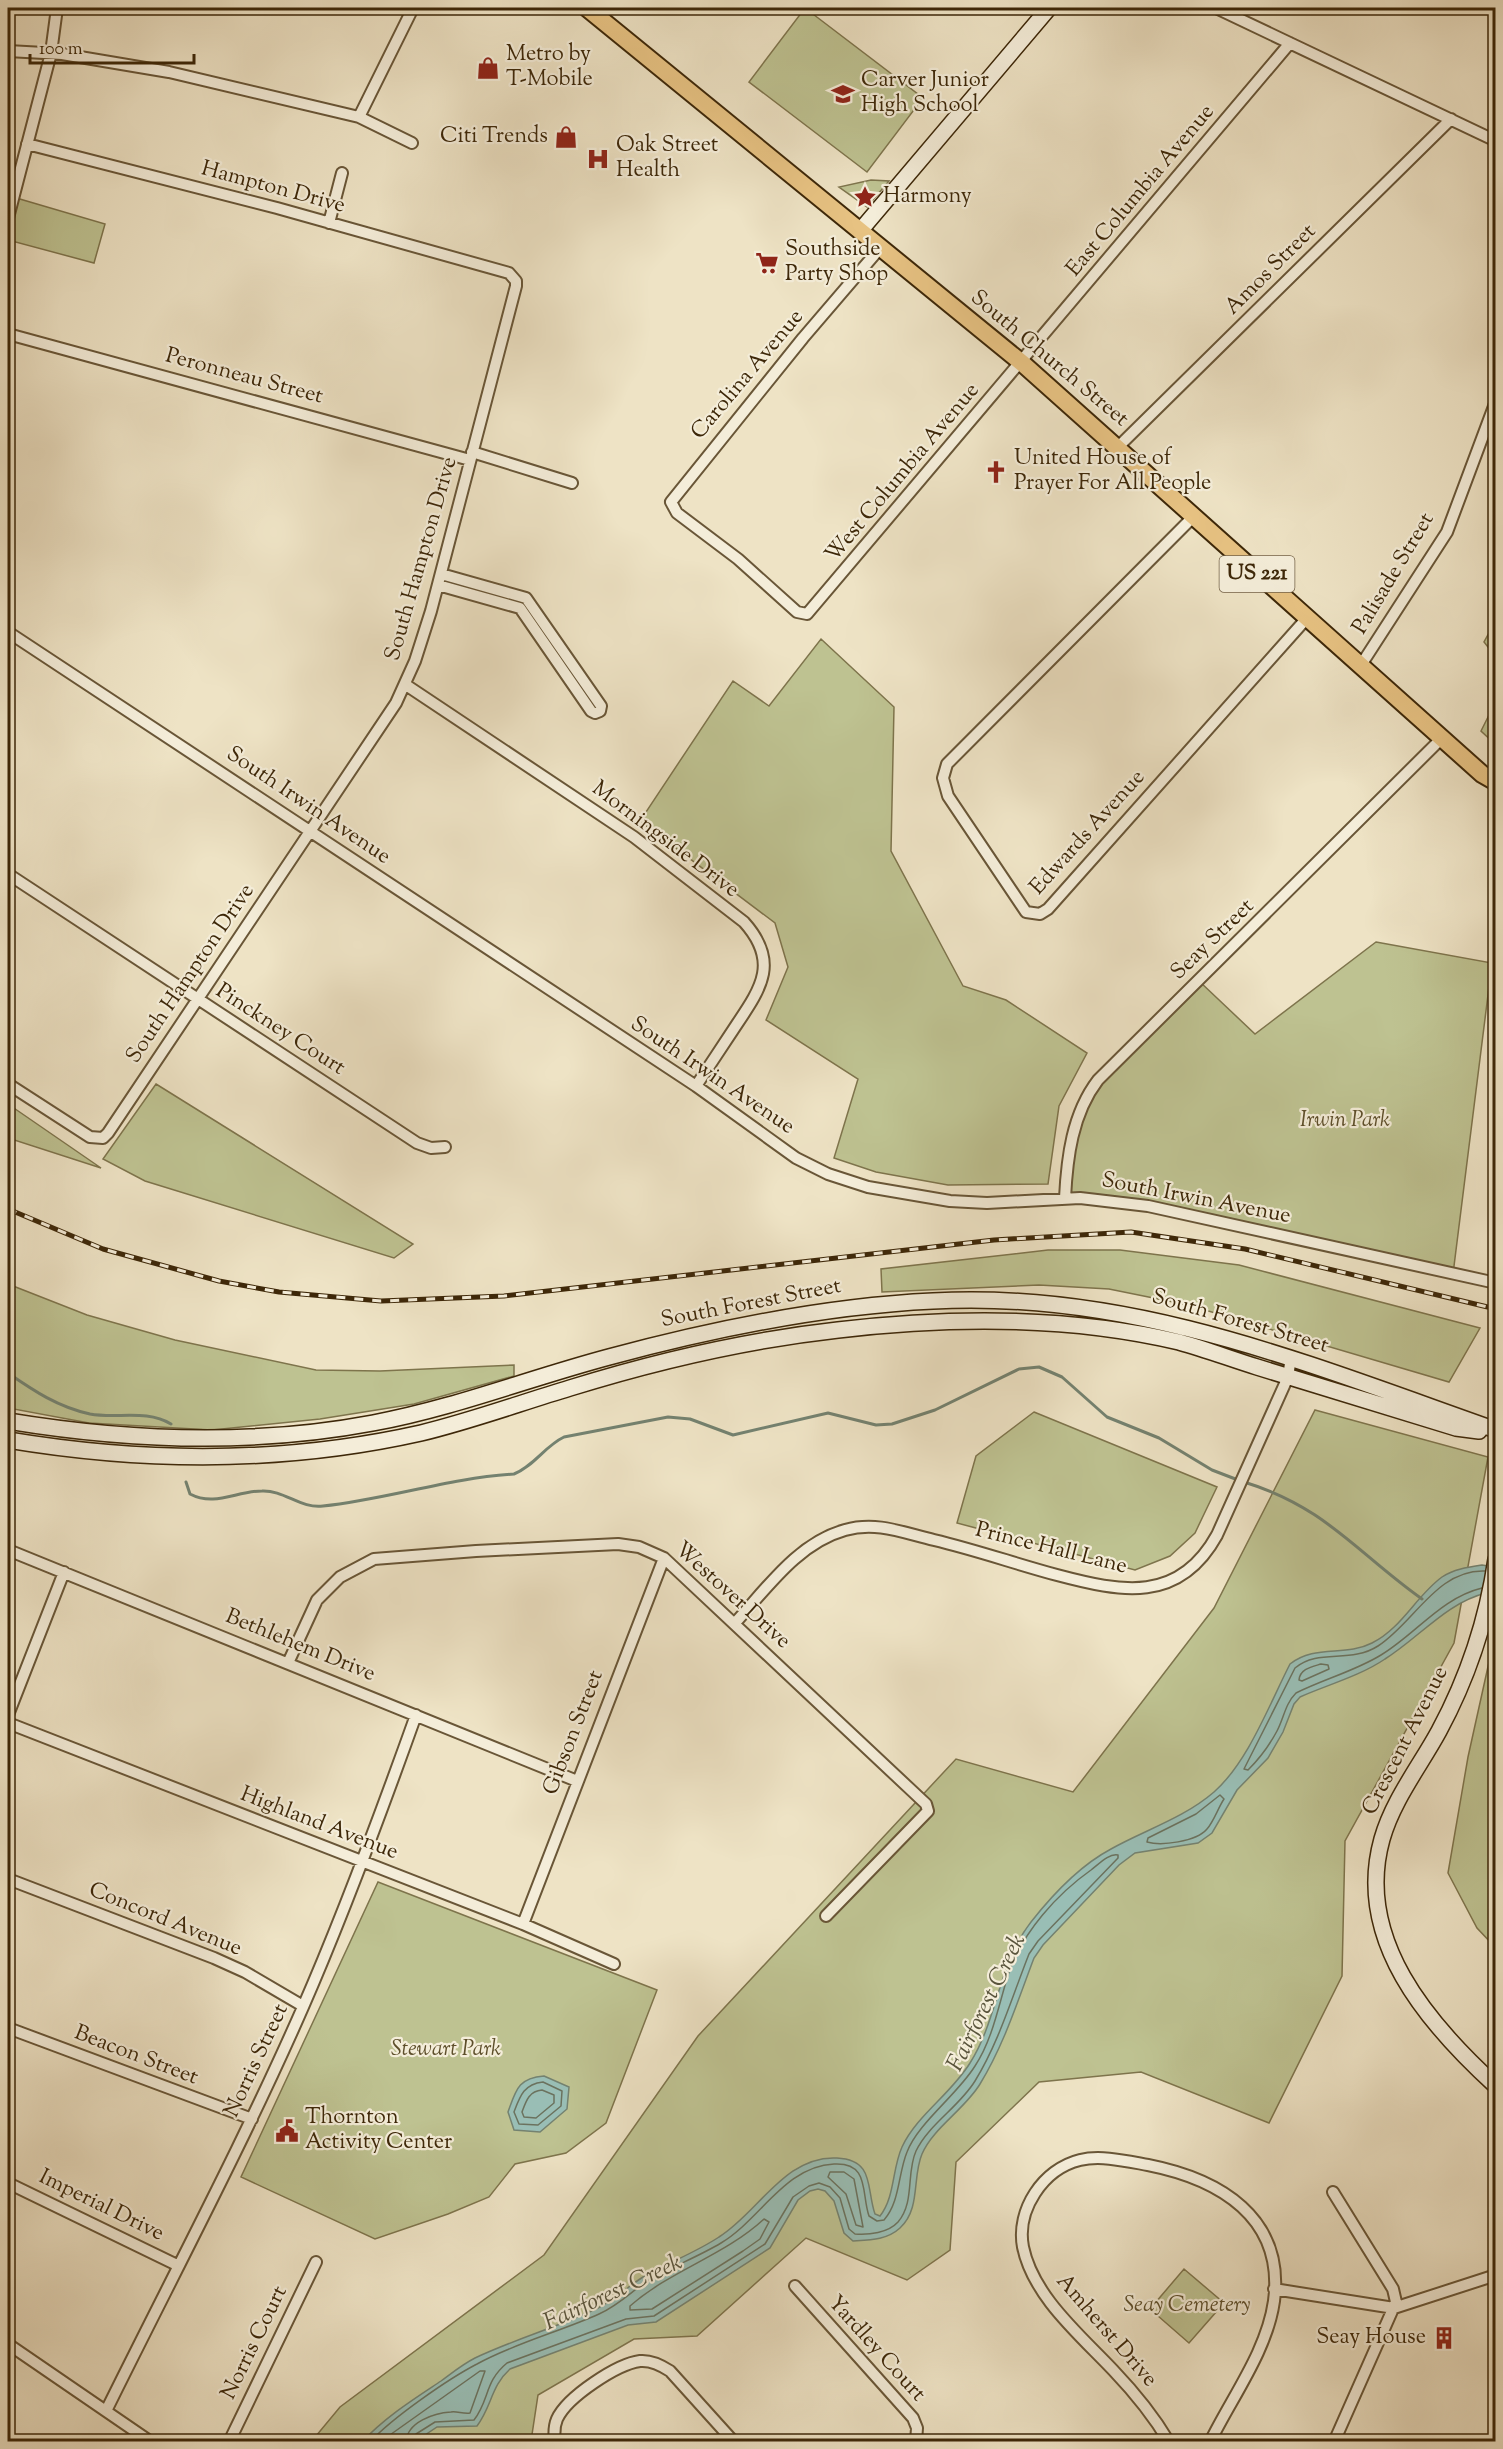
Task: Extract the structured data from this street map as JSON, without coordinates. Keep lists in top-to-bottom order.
{
  "streets": {
    "main road": ["South Church Street", "US 221"],
    "street": [
      "Hampton Drive",
      "East Columbia Avenue",
      "Amos Street",
      "Carolina Avenue",
      "Peronneau Street",
      "West Columbia Avenue",
      "South Hampton Drive",
      "Palisade Street",
      "South Irwin Avenue",
      "Edwards Avenue",
      "Morningside Drive",
      "Seay Street",
      "Pinckney Court",
      "South Forest Street",
      "Prince Hall Lane",
      "Westover Drive",
      "Bethlehem Drive",
      "Gibson Street",
      "Crescent Avenue",
      "Highland Avenue",
      "Concord Avenue",
      "Beacon Street",
      "Norris Street",
      "Imperial Drive",
      "Amherst Drive",
      "Norris Court",
      "Yardley Court"
    ]
  },
  "crossings": [
    ["Hampton Drive", "South Hampton Drive"],
    ["East Columbia Avenue", "South Church Street"],
    ["East Columbia Avenue", "West Columbia Avenue"],
    ["Amos Street", "South Church Street"],
    ["South Church Street", "Carolina Avenue"],
    ["South Church Street", "West Columbia Avenue"],
    ["South Church Street", "Palisade Street"],
    ["South Church Street", "Edwards Avenue"],
    ["South Church Street", "Seay Street"],
    ["Carolina Avenue", "West Columbia Avenue"],
    ["Peronneau Street", "South Hampton Drive"],
    ["South Hampton Drive", "South Irwin Avenue"],
    ["South Hampton Drive", "Morningside Drive"],
    ["South Hampton Drive", "Pinckney Court"],
    ["South Irwin Avenue", "Morningside Drive"],
    ["South Irwin Avenue", "Seay Street"],
    ["South Forest Street", "Prince Hall Lane"],
    ["Prince Hall Lane", "Westover Drive"],
    ["Westover Drive", "Bethlehem Drive"],
    ["Westover Drive", "Gibson Street"],
    ["Bethlehem Drive", "Gibson Street"],
    ["Bethlehem Drive", "Norris Street"],
    ["Gibson Street", "Highland Avenue"],
    ["Highland Avenue", "Norris Street"],
    ["Concord Avenue", "Norris Street"],
    ["Beacon Street", "Norris Street"],
    ["Norris Street", "Imperial Drive"]
  ],
  "water": ["Fairforest Creek"],
  "parks": ["Irwin Park", "Stewart Park", "Seay Cemetery"],
  "places": {
    "shop": ["Metro by T-Mobile", "Citi Trends"],
    "school or university": ["Carver Junior High School"],
    "hospital": ["Oak Street Health"],
    "place": ["Harmony"],
    "supermarket": ["Southside Party Shop"],
    "church": ["United House of Prayer For All People"],
    "public building": ["Thornton Activity Center"],
    "building": ["Seay House"]
  },
  "scale_bar": "100 m"
}
